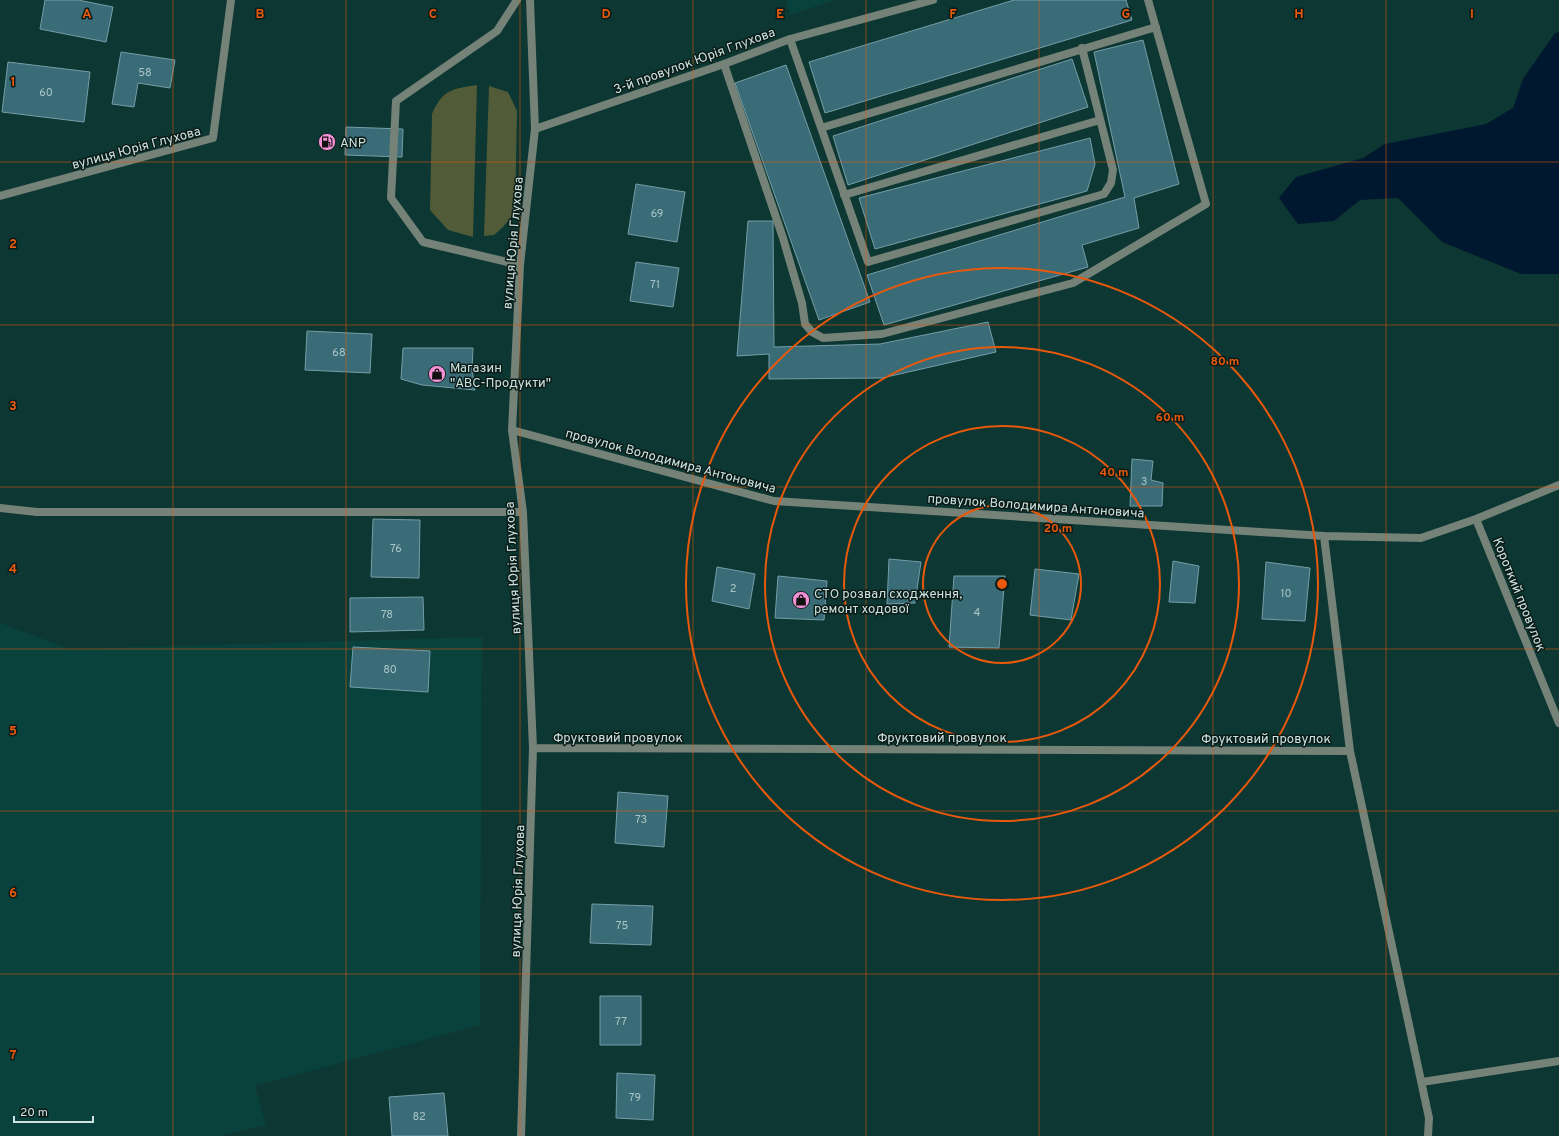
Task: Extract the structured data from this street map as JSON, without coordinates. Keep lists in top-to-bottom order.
{
  "streets": {
    "street": [
      "3-й провулок Юрія Глухова",
      "вулиця Юрія Глухова",
      "провулок Володимира Антоновича",
      "Короткий провулок",
      "Фруктовий провулок"
    ]
  },
  "crossings": [
    ["3-й провулок Юрія Глухова", "вулиця Юрія Глухова"],
    ["вулиця Юрія Глухова", "провулок Володимира Антоновича"],
    ["вулиця Юрія Глухова", "Фруктовий провулок"],
    ["провулок Володимира Антоновича", "Короткий провулок"]
  ],
  "places": {
    "fuel station": ["ANP"],
    "shop": ["Магазин \"ABC-Продукти\"", "СТО розвал сходження, ремонт ходової"]
  },
  "house_numbers": [
    "58",
    "60",
    "69",
    "71",
    "68",
    "3",
    "76",
    "2",
    "10",
    "4",
    "78",
    "80",
    "73",
    "75",
    "77",
    "79",
    "82"
  ],
  "scale_bar": "20 m",
  "grid": {
    "columns": [
      "A",
      "B",
      "C",
      "D",
      "E",
      "F",
      "G",
      "H",
      "I"
    ],
    "rows": [
      "1",
      "2",
      "3",
      "4",
      "5",
      "6",
      "7"
    ]
  },
  "rings": [
    "80 m",
    "60 m",
    "40 m",
    "20 m"
  ]
}
